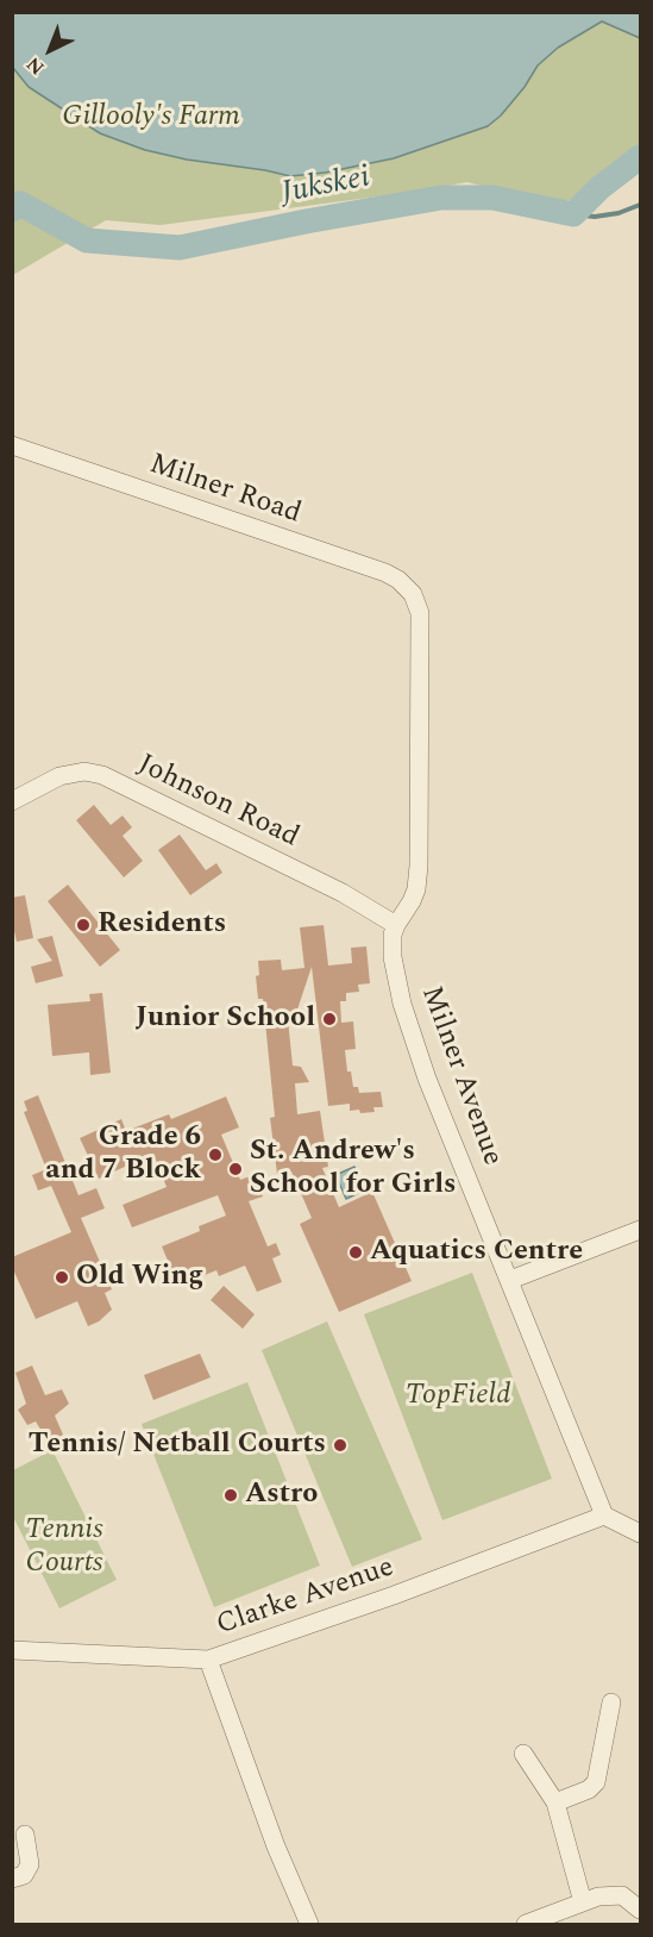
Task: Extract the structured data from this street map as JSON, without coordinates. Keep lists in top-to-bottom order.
{
  "streets": {
    "street": [
      "Milner Road",
      "Johnson Road",
      "Milner Avenue",
      "Clarke Avenue"
    ]
  },
  "crossings": [
    ["Milner Road", "Milner Avenue"],
    ["Johnson Road", "Milner Avenue"],
    ["Milner Avenue", "Clarke Avenue"]
  ],
  "water": ["Jukskei"],
  "parks": ["Gillooly's Farm", "TopField", "Tennis Courts"],
  "places": [
    "Residents",
    "Junior School",
    "Grade 6 and 7 Block",
    "St. Andrew's School for Girls",
    "Aquatics Centre",
    "Old Wing",
    "Tennis/ Netball Courts",
    "Astro"
  ],
  "north": "bottom left"
}
